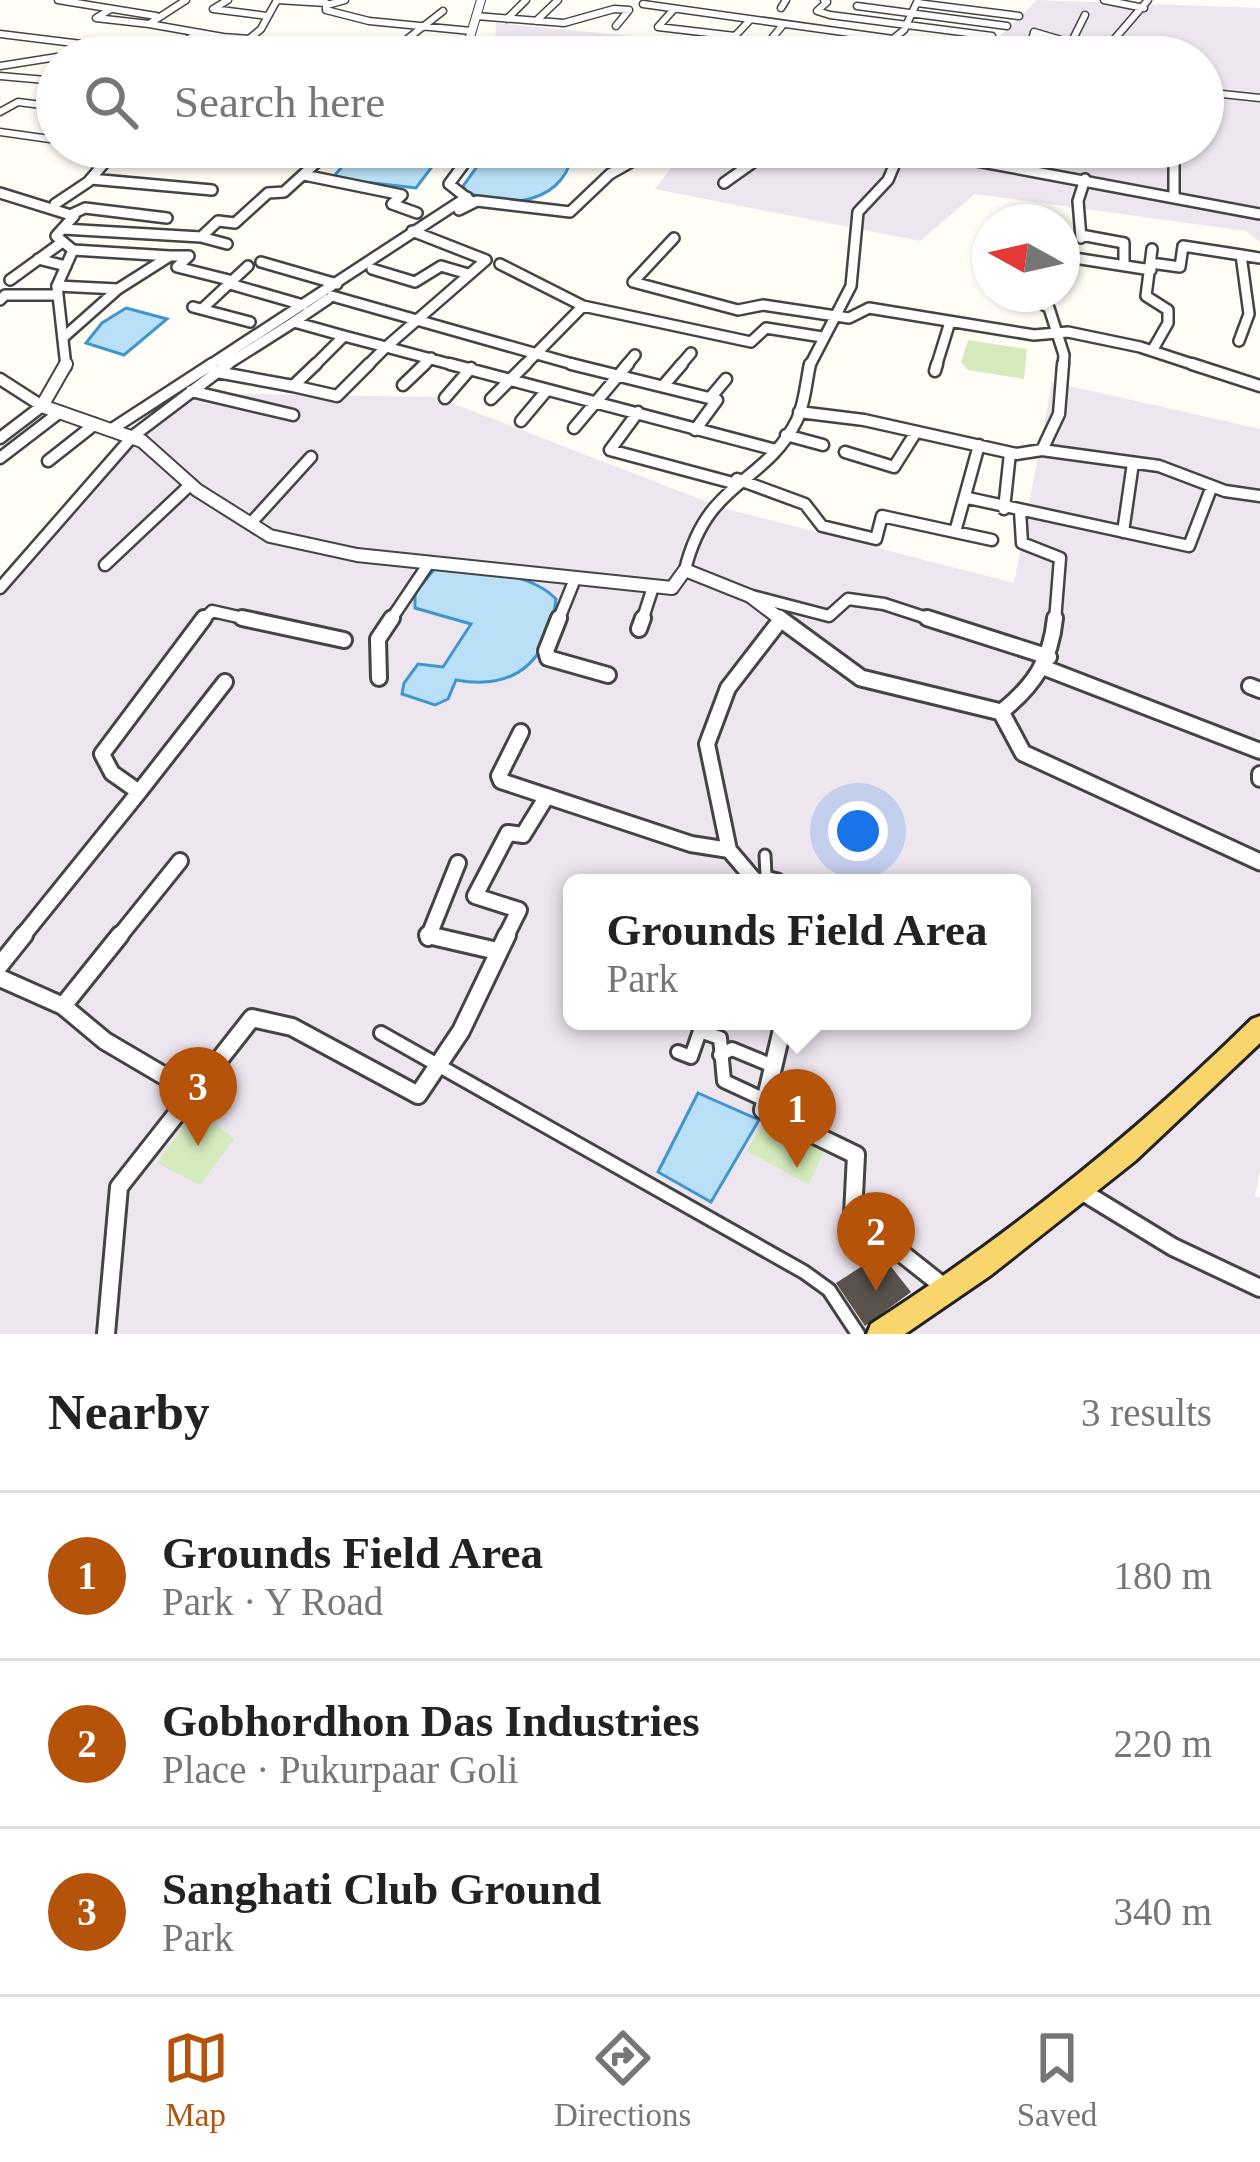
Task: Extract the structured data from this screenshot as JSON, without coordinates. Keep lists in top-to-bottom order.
{
  "north": "left",
  "page": {
    "search": "Search here",
    "popup": ["Grounds Field Area", "Park"],
    "pins": ["3", "1", "2"],
    "heading": ["Nearby", "3 results"],
    "list": [
      {
        "mark": "1",
        "name": "Grounds Field Area",
        "note": "Park · Y Road",
        "value": "180 m"
      },
      {
        "mark": "2",
        "name": "Gobhordhon Das Industries",
        "note": "Place · Pukurpaar Goli",
        "value": "220 m"
      },
      {
        "mark": "3",
        "name": "Sanghati Club Ground",
        "note": "Park",
        "value": "340 m"
      }
    ],
    "nav": ["Map", "Directions", "Saved"]
  }
}
